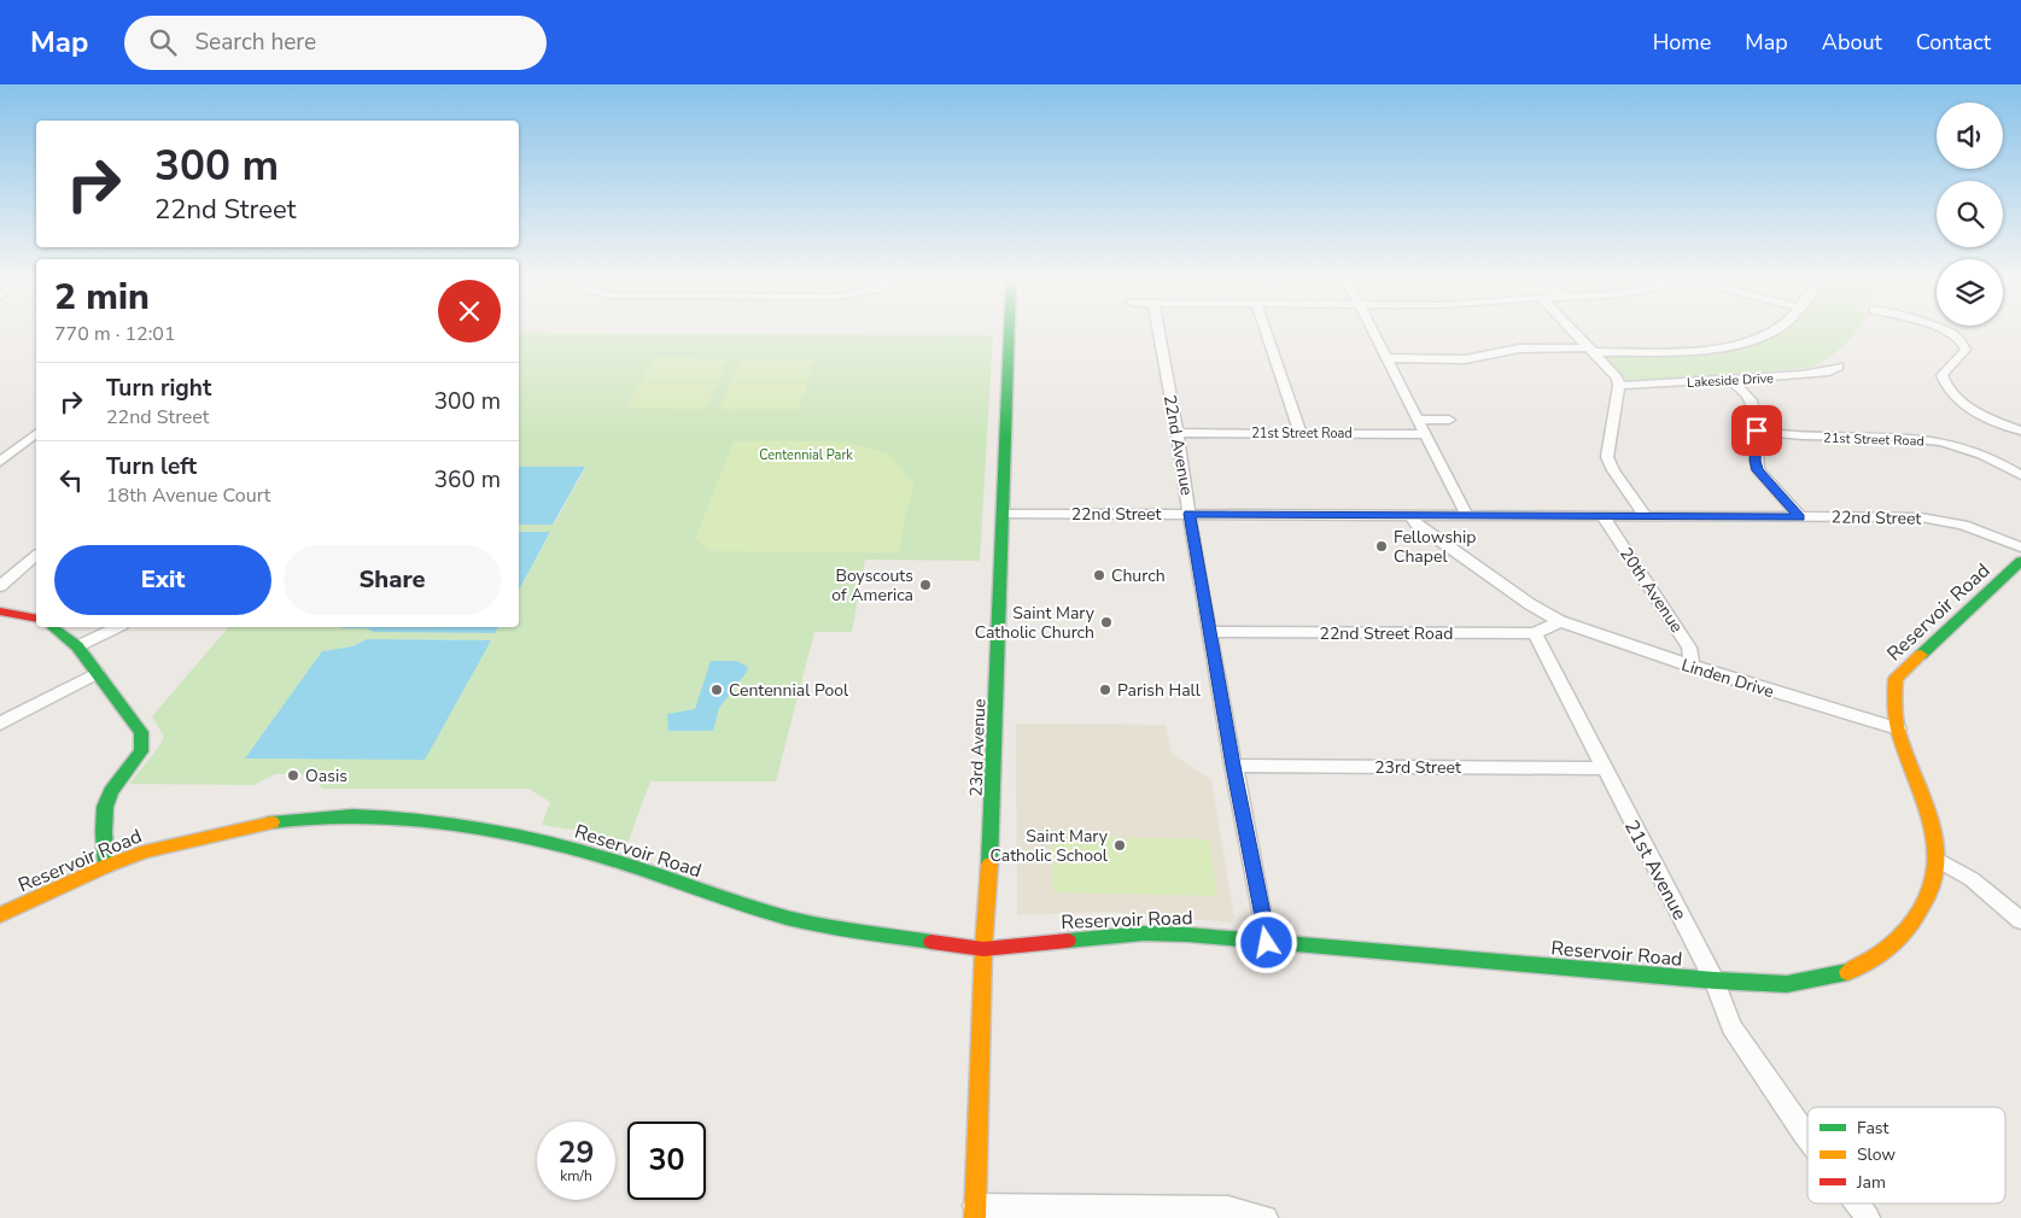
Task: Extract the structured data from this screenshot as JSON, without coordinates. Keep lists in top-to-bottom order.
{
  "streets": {
    "street": [
      "Lakeside Drive",
      "21st Street Road",
      "22nd Avenue",
      "22nd Street",
      "20th Avenue",
      "Reservoir Road",
      "22nd Street Road",
      "Linden Drive",
      "23rd Avenue",
      "23rd Street",
      "21st Avenue"
    ]
  },
  "crossings": [
    ["21st Street Road", "22nd Avenue"],
    ["22nd Avenue", "22nd Street"],
    ["22nd Avenue", "Reservoir Road"],
    ["22nd Avenue", "22nd Street Road"],
    ["22nd Avenue", "23rd Street"],
    ["22nd Street", "20th Avenue"],
    ["22nd Street", "23rd Avenue"],
    ["20th Avenue", "Linden Drive"],
    ["Reservoir Road", "Linden Drive"],
    ["Reservoir Road", "23rd Avenue"],
    ["Reservoir Road", "21st Avenue"],
    ["22nd Street Road", "Linden Drive"],
    ["22nd Street Road", "21st Avenue"],
    ["23rd Street", "21st Avenue"]
  ],
  "parks": ["Centennial Park"],
  "places": [
    "Fellowship Chapel",
    "Church",
    "Boyscouts of America",
    "Saint Mary Catholic Church",
    "Centennial Pool",
    "Parish Hall",
    "Oasis",
    "Saint Mary Catholic School"
  ],
  "legend": ["Fast", "Slow", "Jam"],
  "page": {
    "header": "Map",
    "search": "Search here",
    "nav": [
      "Home",
      "Map",
      "About",
      "Contact"
    ],
    "turn": ["300 m", "22nd Street"],
    "heading": ["2 min", "770 m · 12:01"],
    "list": [
      {
        "name": "Turn right",
        "note": "22nd Street",
        "value": "300 m"
      },
      {
        "name": "Turn left",
        "note": "18th Avenue Court",
        "value": "360 m"
      }
    ],
    "buttons": ["Exit", "Share"],
    "speed": "29 km/h",
    "limit": "30"
  }
}
